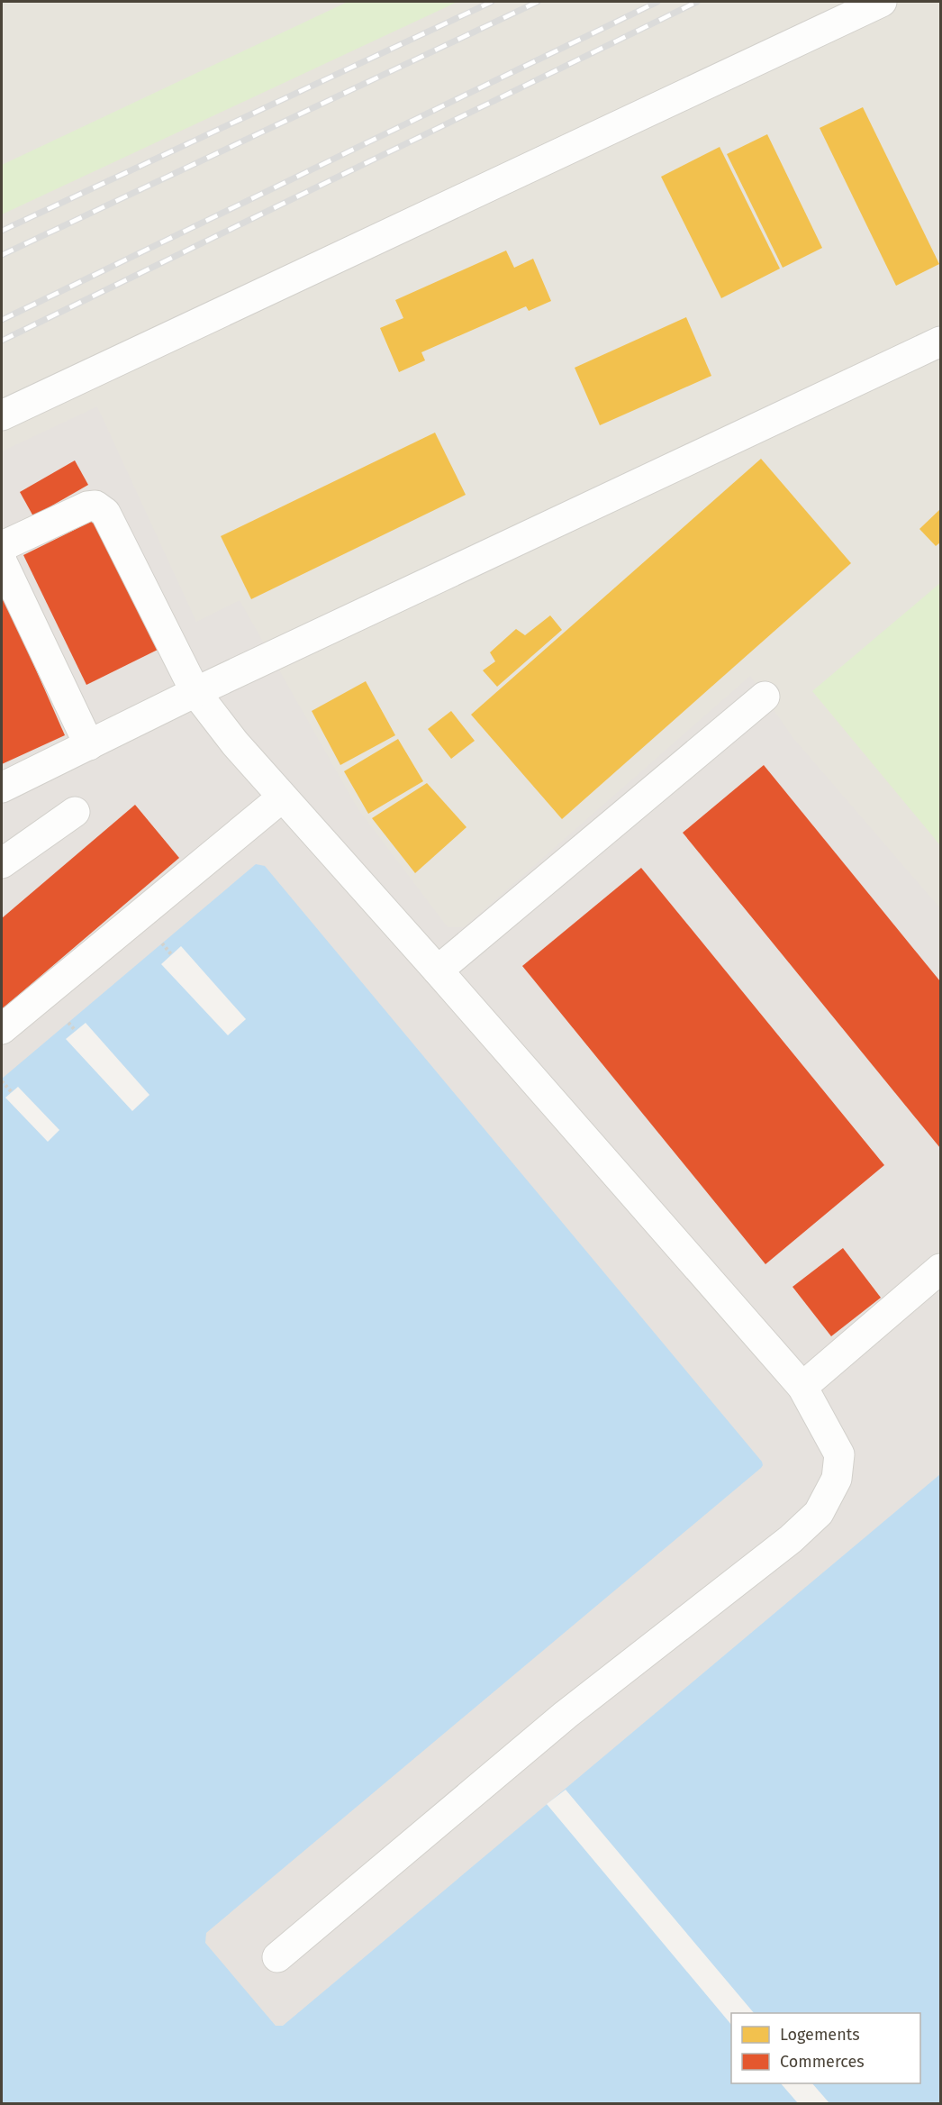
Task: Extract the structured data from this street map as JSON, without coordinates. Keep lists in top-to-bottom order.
{
  "legend": ["Logements", "Commerces"]
}
